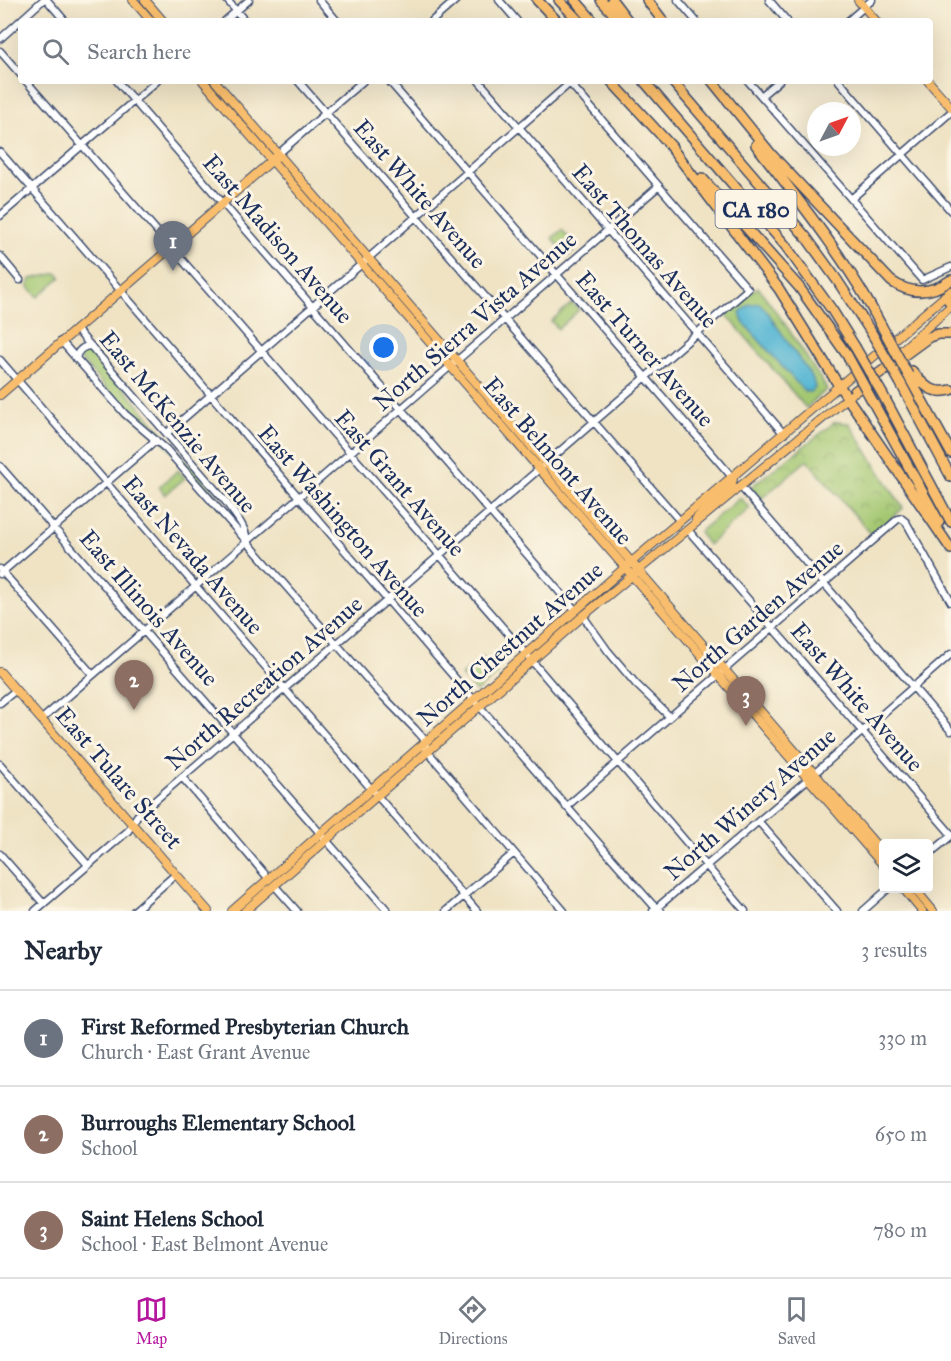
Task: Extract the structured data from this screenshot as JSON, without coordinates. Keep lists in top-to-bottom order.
{
  "streets": {
    "highway": ["CA 180"],
    "main road": ["East Belmont Avenue", "North Chestnut Avenue", "East Tulare Street"],
    "street": [
      "East White Avenue",
      "East Madison Avenue",
      "East Thomas Avenue",
      "North Sierra Vista Avenue",
      "East Turner Avenue",
      "East McKenzie Avenue",
      "East Grant Avenue",
      "East Washington Avenue",
      "East Nevada Avenue",
      "East Illinois Avenue",
      "North Garden Avenue",
      "North Recreation Avenue",
      "North Winery Avenue"
    ]
  },
  "crossings": [
    ["East White Avenue", "North Sierra Vista Avenue"],
    ["East White Avenue", "North Garden Avenue"],
    ["East White Avenue", "North Chestnut Avenue"],
    ["East White Avenue", "North Recreation Avenue"],
    ["East White Avenue", "North Winery Avenue"],
    ["East Madison Avenue", "North Sierra Vista Avenue"],
    ["East Madison Avenue", "North Garden Avenue"],
    ["East Madison Avenue", "North Chestnut Avenue"],
    ["East Madison Avenue", "North Recreation Avenue"],
    ["East Thomas Avenue", "North Sierra Vista Avenue"],
    ["East Thomas Avenue", "North Chestnut Avenue"],
    ["East Thomas Avenue", "North Recreation Avenue"],
    ["North Sierra Vista Avenue", "East Turner Avenue"],
    ["North Sierra Vista Avenue", "East McKenzie Avenue"],
    ["North Sierra Vista Avenue", "East Belmont Avenue"],
    ["North Sierra Vista Avenue", "East Grant Avenue"],
    ["North Sierra Vista Avenue", "East Washington Avenue"],
    ["North Sierra Vista Avenue", "East Nevada Avenue"],
    ["North Sierra Vista Avenue", "East Illinois Avenue"],
    ["North Sierra Vista Avenue", "North Recreation Avenue"],
    ["North Sierra Vista Avenue", "East Tulare Street"],
    ["East Turner Avenue", "North Chestnut Avenue"],
    ["East Turner Avenue", "North Recreation Avenue"],
    ["East McKenzie Avenue", "North Chestnut Avenue"],
    ["East McKenzie Avenue", "North Recreation Avenue"],
    ["East Belmont Avenue", "North Garden Avenue"],
    ["East Belmont Avenue", "North Chestnut Avenue"],
    ["East Belmont Avenue", "North Recreation Avenue"],
    ["East Belmont Avenue", "North Winery Avenue"],
    ["East Grant Avenue", "North Garden Avenue"],
    ["East Grant Avenue", "North Chestnut Avenue"],
    ["East Grant Avenue", "North Recreation Avenue"],
    ["East Grant Avenue", "North Winery Avenue"],
    ["East Washington Avenue", "North Garden Avenue"],
    ["East Washington Avenue", "North Chestnut Avenue"],
    ["East Washington Avenue", "North Recreation Avenue"],
    ["East Washington Avenue", "North Winery Avenue"],
    ["East Nevada Avenue", "North Chestnut Avenue"],
    ["East Nevada Avenue", "North Recreation Avenue"],
    ["East Illinois Avenue", "North Chestnut Avenue"],
    ["East Illinois Avenue", "North Recreation Avenue"],
    ["North Recreation Avenue", "East Tulare Street"]
  ],
  "north": "top right",
  "page": {
    "search": "Search here",
    "pins": ["1", "2", "3"],
    "heading": ["Nearby", "3 results"],
    "list": [
      {
        "mark": "1",
        "name": "First Reformed Presbyterian Church",
        "note": "Church · East Grant Avenue",
        "value": "330 m"
      },
      {
        "mark": "2",
        "name": "Burroughs Elementary School",
        "note": "School",
        "value": "650 m"
      },
      {
        "mark": "3",
        "name": "Saint Helens School",
        "note": "School · East Belmont Avenue",
        "value": "780 m"
      }
    ],
    "nav": ["Map", "Directions", "Saved"]
  }
}
